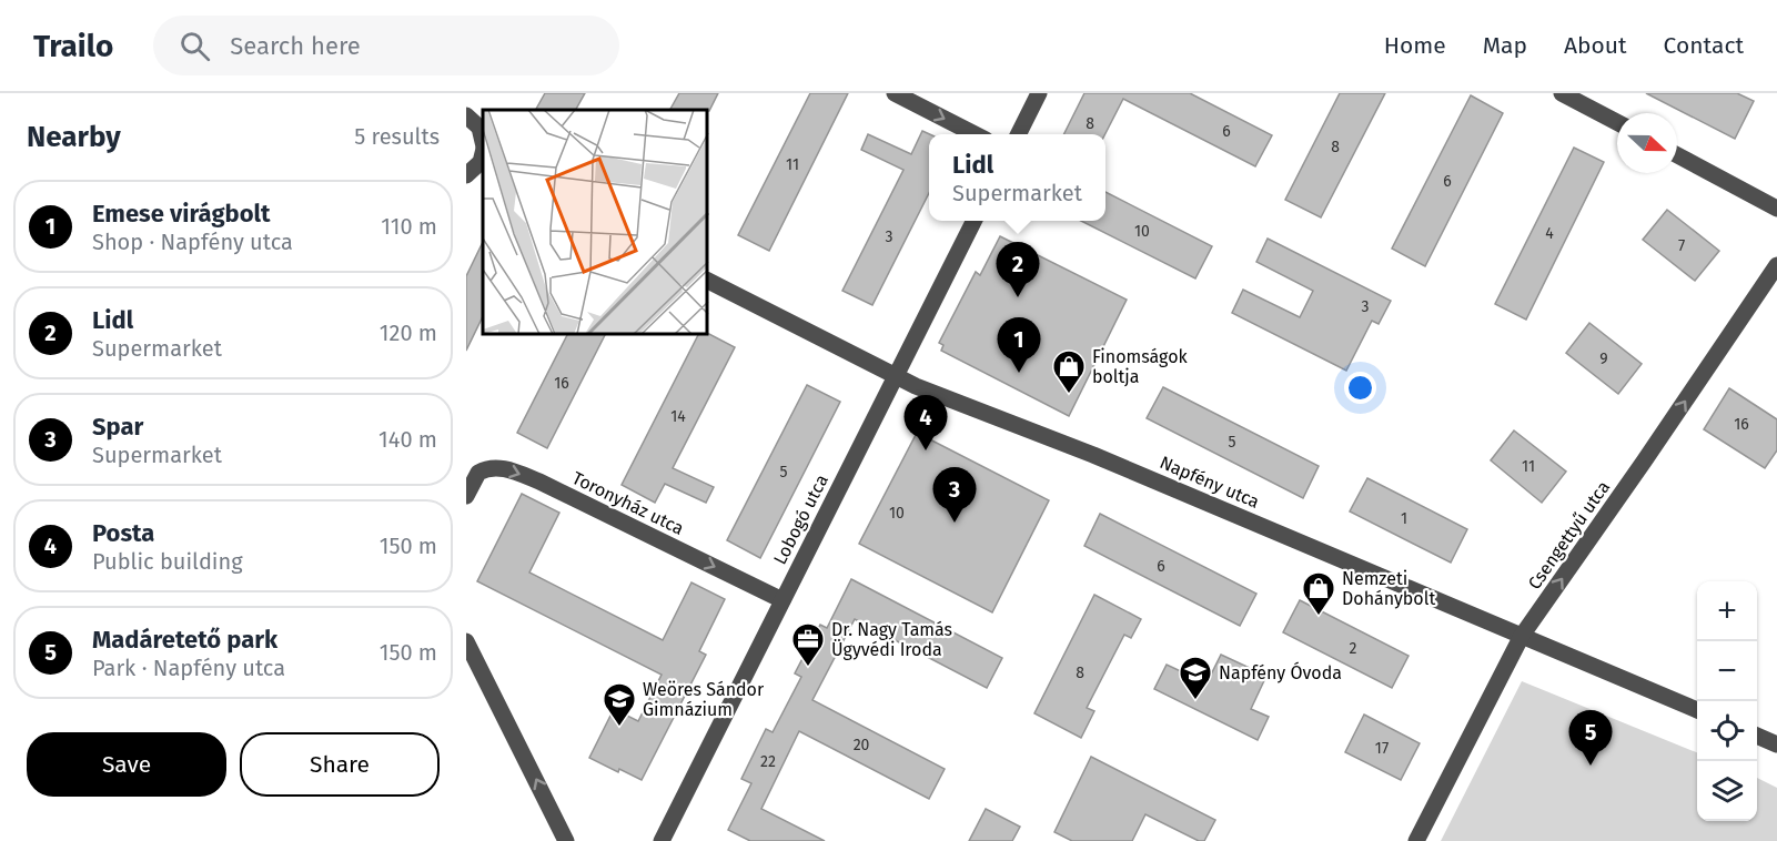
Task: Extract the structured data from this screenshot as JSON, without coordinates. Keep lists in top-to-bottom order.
{
  "streets": {
    "street": [
      "Napfény utca",
      "Toronyház utca",
      "Lobogó utca",
      "Csengettyű utca"
    ]
  },
  "crossings": [
    ["Napfény utca", "Lobogó utca"],
    ["Napfény utca", "Csengettyű utca"],
    ["Toronyház utca", "Lobogó utca"]
  ],
  "one_way": ["Toronyház utca", "Csengettyű utca"],
  "places": {
    "shop": ["Finomságok boltja", "Nemzeti Dohánybolt"],
    "office": ["Dr. Nagy Tamás Ügyvédi Iroda"],
    "school or university": ["Napfény Óvoda", "Weöres Sándor Gimnázium"]
  },
  "house_numbers": [
    "8",
    "6",
    "8",
    "11",
    "6",
    "10",
    "4",
    "3",
    "7",
    "3",
    "9",
    "16",
    "14",
    "16",
    "5",
    "11",
    "5",
    "10",
    "1",
    "6",
    "2",
    "8",
    "20",
    "17",
    "22"
  ],
  "north": "right",
  "page": {
    "header": "Trailo",
    "search": "Search here",
    "nav": [
      "Home",
      "Map",
      "About",
      "Contact"
    ],
    "heading": ["Nearby", "5 results"],
    "popup": ["Lidl", "Supermarket"],
    "list": [
      {
        "mark": "1",
        "name": "Emese virágbolt",
        "note": "Shop · Napfény utca",
        "value": "110 m"
      },
      {
        "mark": "2",
        "name": "Lidl",
        "note": "Supermarket",
        "value": "120 m"
      },
      {
        "mark": "3",
        "name": "Spar",
        "note": "Supermarket",
        "value": "140 m"
      },
      {
        "mark": "4",
        "name": "Posta",
        "note": "Public building",
        "value": "150 m"
      },
      {
        "mark": "5",
        "name": "Madáretető park",
        "note": "Park · Napfény utca",
        "value": "150 m"
      }
    ],
    "pins": [
      "2",
      "1",
      "4",
      "3",
      "5"
    ],
    "map_buttons": ["+", "−"],
    "buttons": ["Save", "Share"]
  }
}
